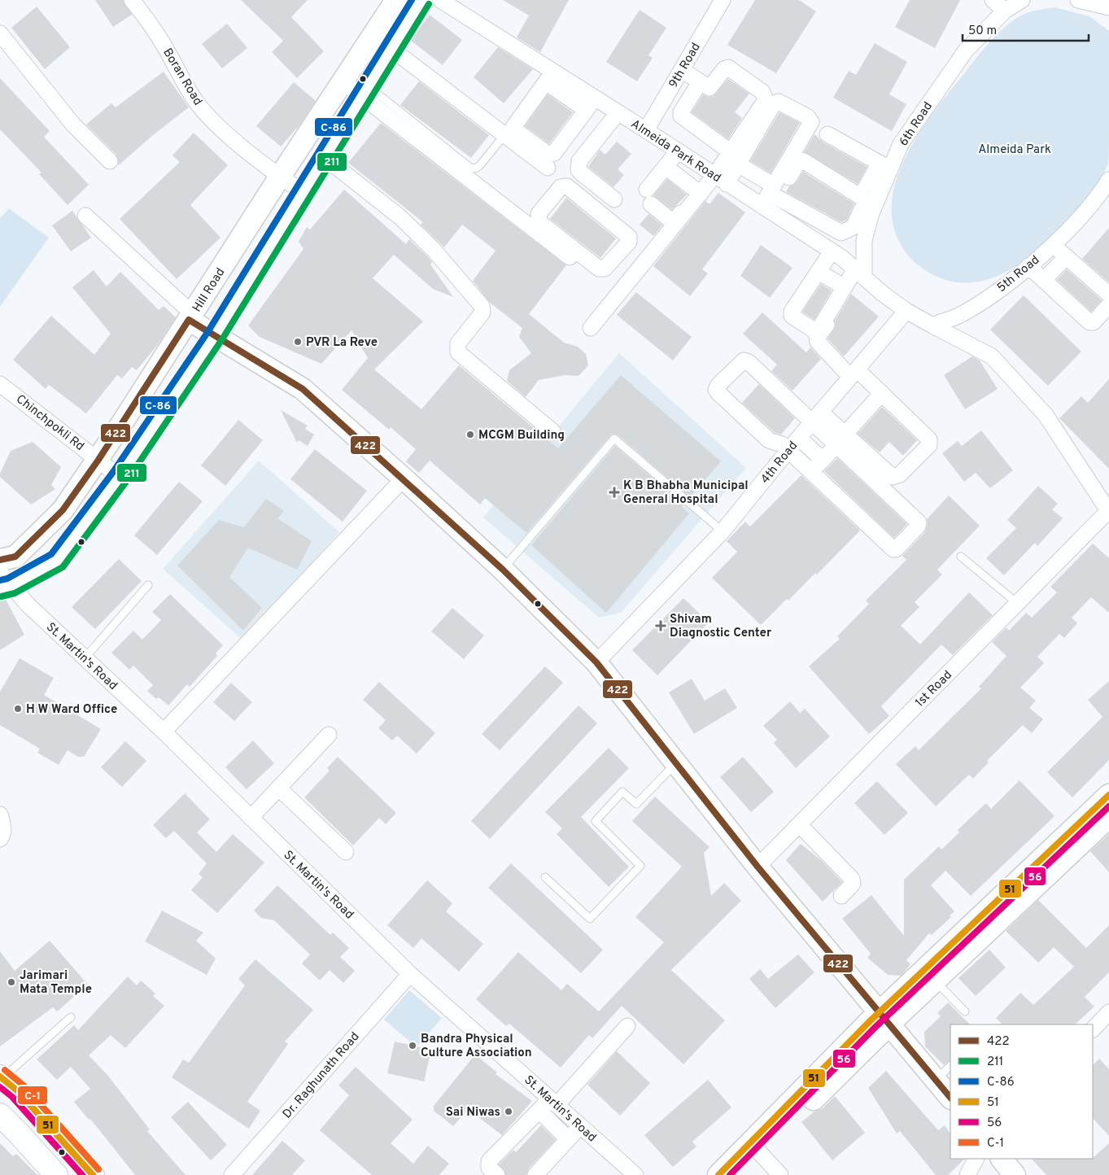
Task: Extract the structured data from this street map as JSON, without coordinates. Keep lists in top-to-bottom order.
{
  "streets": {
    "main road": ["Hill Road"],
    "street": [
      "9th Road",
      "Boran Road",
      "6th Road",
      "Almeida Park Road",
      "5th Road",
      "Chinchpokli Rd",
      "4th Road",
      "St. Martin's Road",
      "1st Road",
      "Dr. Raghunath Road"
    ]
  },
  "crossings": [
    ["9th Road", "Almeida Park Road"],
    ["Boran Road", "Hill Road"],
    ["6th Road", "Almeida Park Road"],
    ["Almeida Park Road", "4th Road"],
    ["Hill Road", "Chinchpokli Rd"],
    ["Hill Road", "St. Martin's Road"],
    ["St. Martin's Road", "Dr. Raghunath Road"]
  ],
  "parks": ["Almeida Park"],
  "places": {
    "other": [
      "PVR La Reve",
      "MCGM Building",
      "H W Ward Office",
      "Jarimari Mata Temple",
      "Bandra Physical Culture Association",
      "Sai Niwas"
    ],
    "health": ["K B Bhabha Municipal General Hospital", "Shivam Diagnostic Center"]
  },
  "lines": [
    "transit line C-86",
    "transit line 211",
    "transit line 422",
    "transit line 51",
    "transit line 56",
    "transit line C-1"
  ],
  "legend": [
    "422",
    "211",
    "C-86",
    "51",
    "56",
    "C-1"
  ],
  "scale_bar": "50 m"
}
